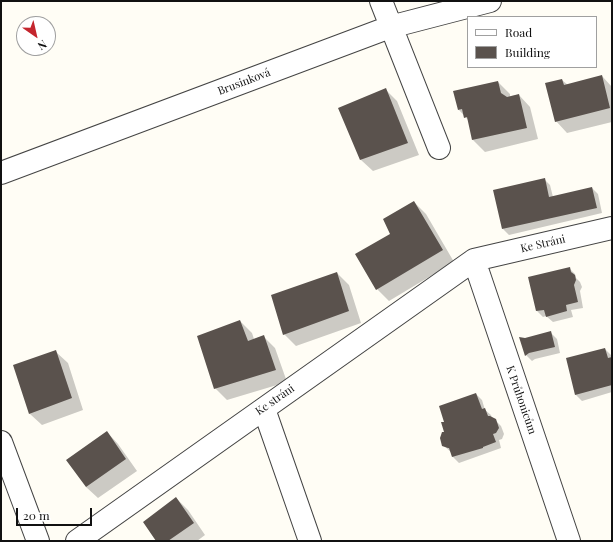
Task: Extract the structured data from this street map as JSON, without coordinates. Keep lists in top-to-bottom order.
{
  "streets": {
    "street": [
      "Brusinková",
      "Ke Stráni",
      "Ke stráni",
      "K Průhonicům"
    ]
  },
  "crossings": [
    ["Ke Stráni", "Ke stráni"],
    ["Ke Stráni", "K Průhonicům"],
    ["Ke stráni", "K Průhonicům"]
  ],
  "legend": ["Road", "Building"],
  "scale_bar": "20 m",
  "north": "bottom right"
}
